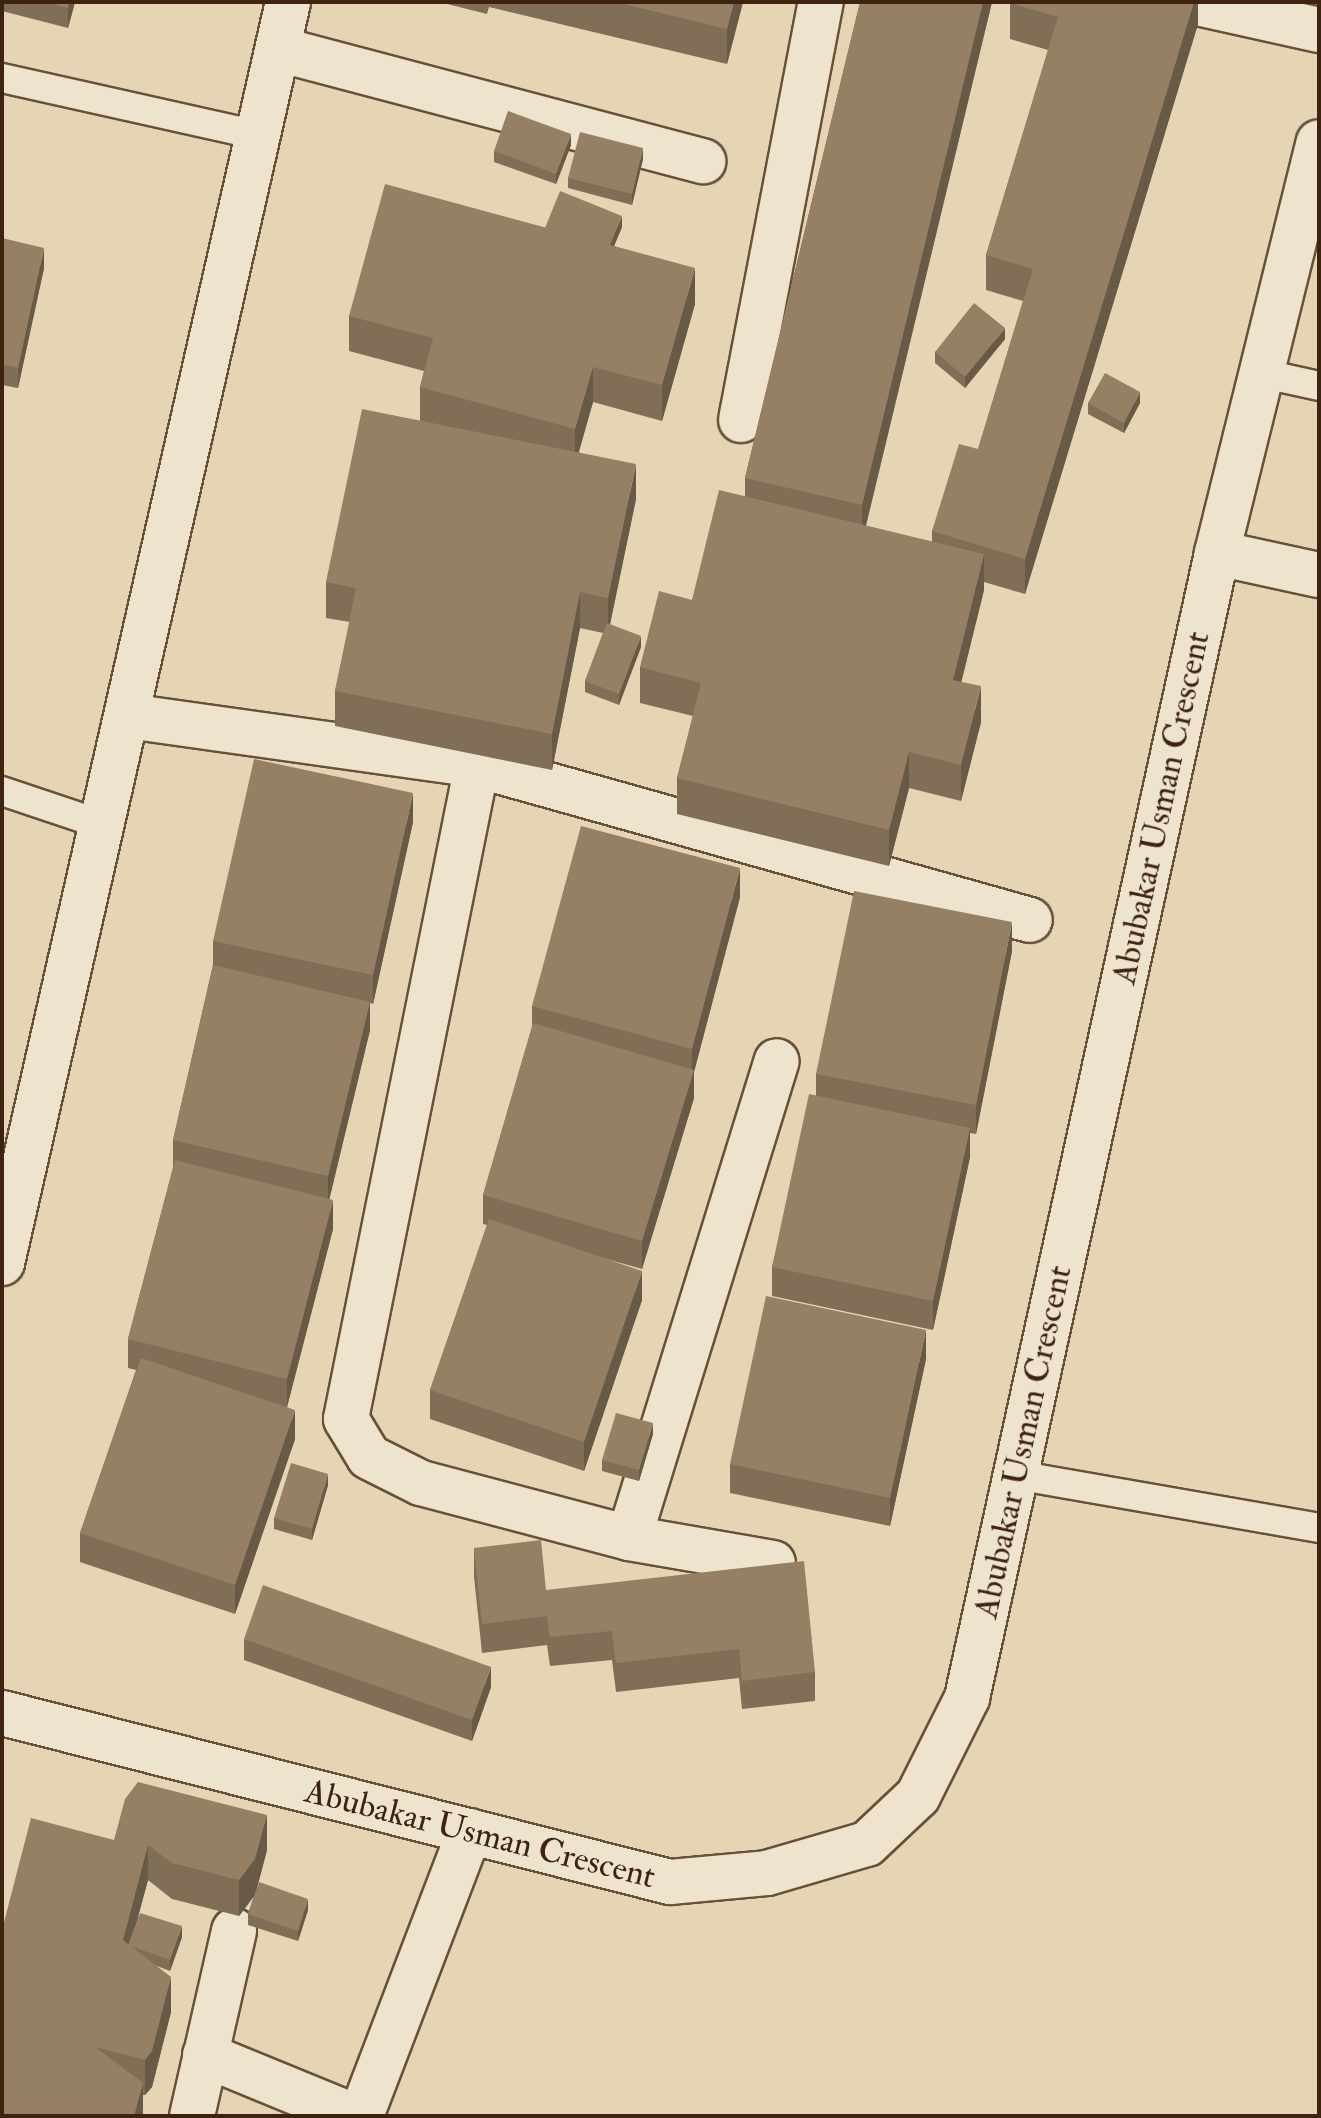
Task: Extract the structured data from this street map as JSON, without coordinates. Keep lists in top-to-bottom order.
{
  "streets": {
    "street": ["Abubakar Usman Crescent"]
  }
}
